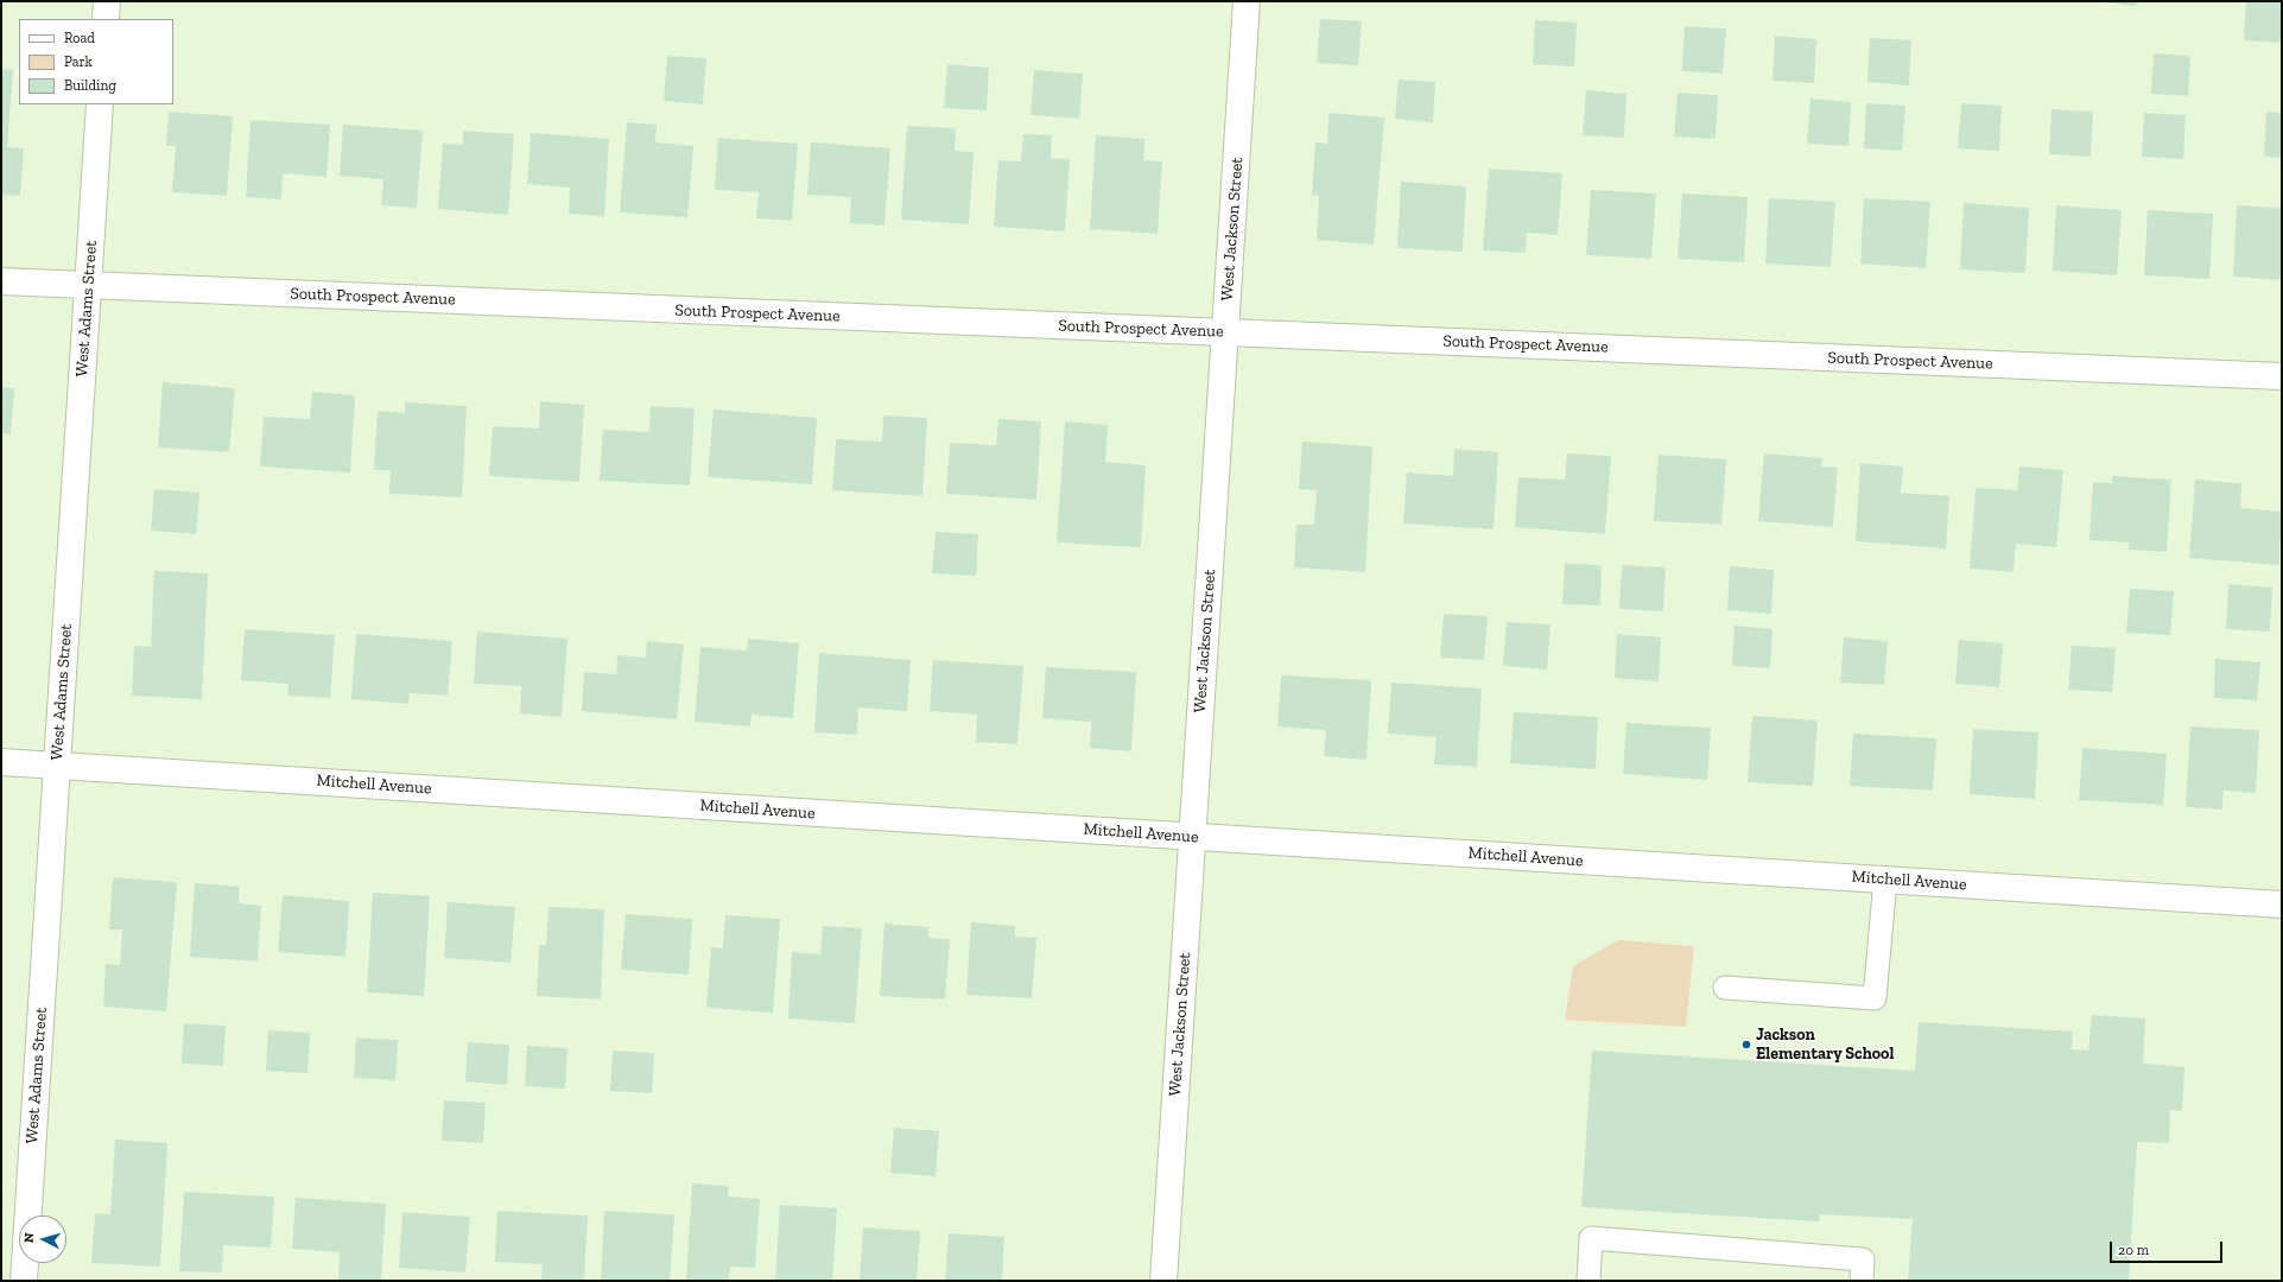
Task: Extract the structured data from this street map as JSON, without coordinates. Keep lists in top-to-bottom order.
{
  "streets": {
    "street": [
      "West Jackson Street",
      "South Prospect Avenue",
      "West Adams Street",
      "Mitchell Avenue"
    ]
  },
  "crossings": [
    ["West Jackson Street", "South Prospect Avenue"],
    ["West Jackson Street", "Mitchell Avenue"],
    ["South Prospect Avenue", "West Adams Street"],
    ["West Adams Street", "Mitchell Avenue"]
  ],
  "places": ["Jackson Elementary School"],
  "legend": ["Road", "Park", "Building"],
  "scale_bar": "20 m",
  "north": "left"
}
